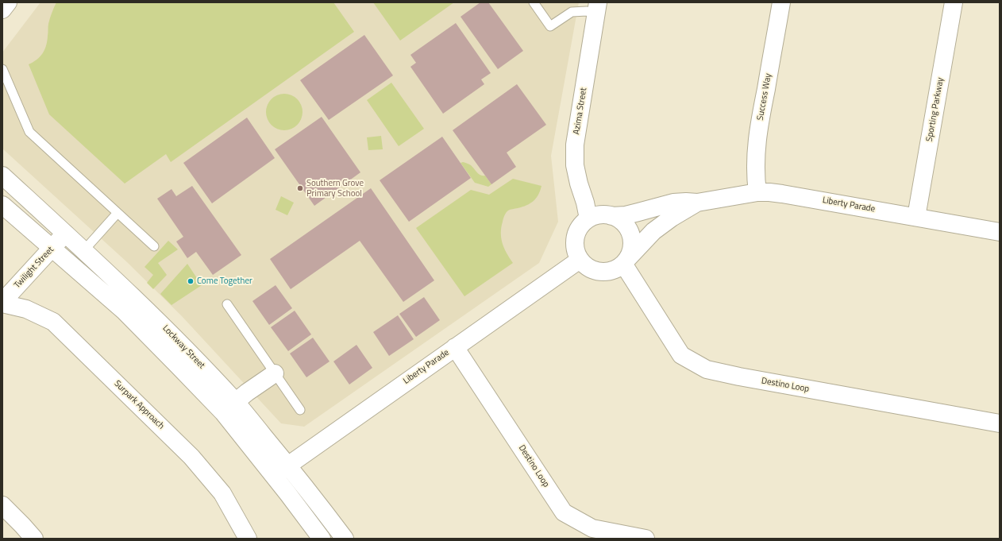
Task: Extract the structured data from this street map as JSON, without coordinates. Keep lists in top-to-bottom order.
{
  "streets": {
    "street": [
      "Success Way",
      "Sporting Parkway",
      "Azima Street",
      "Liberty Parade",
      "Twilight Street",
      "Lockway Street",
      "Destino Loop",
      "Surpark Approach"
    ]
  },
  "crossings": [
    ["Success Way", "Liberty Parade"],
    ["Sporting Parkway", "Liberty Parade"],
    ["Azima Street", "Liberty Parade"],
    ["Azima Street", "Destino Loop"],
    ["Liberty Parade", "Lockway Street"],
    ["Liberty Parade", "Destino Loop"],
    ["Twilight Street", "Lockway Street"],
    ["Twilight Street", "Surpark Approach"]
  ],
  "places": ["Southern Grove Primary School", "Come Together"]
}
